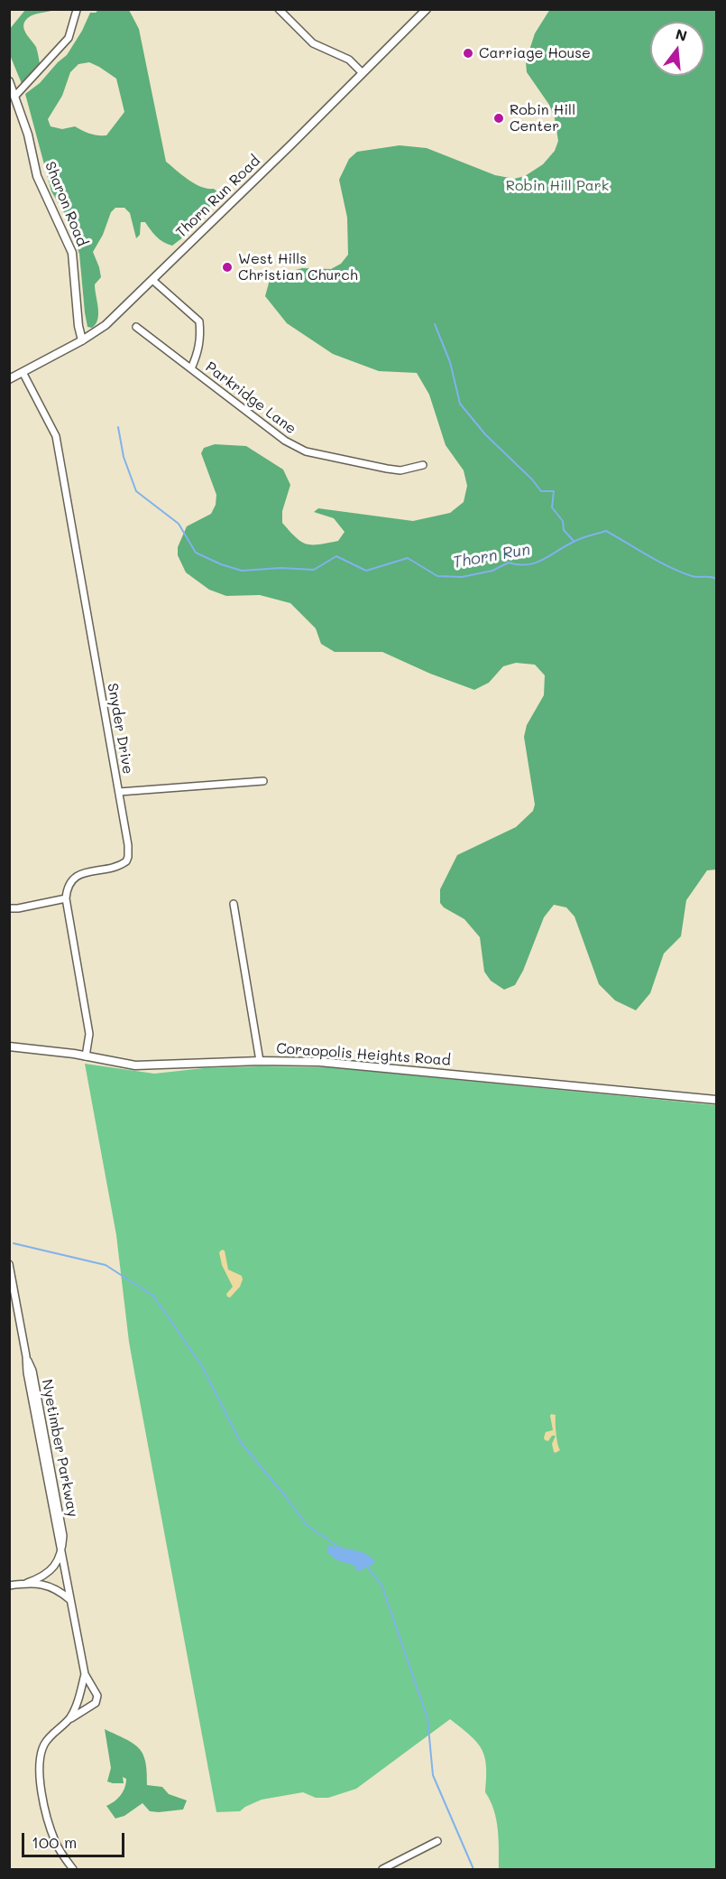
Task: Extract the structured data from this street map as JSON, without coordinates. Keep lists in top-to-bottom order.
{
  "streets": {
    "street": [
      "Thorn Run Road",
      "Sharon Road",
      "Parkridge Lane",
      "Snyder Drive",
      "Coraopolis Heights Road",
      "Nyetimber Parkway"
    ]
  },
  "crossings": [
    ["Thorn Run Road", "Sharon Road"],
    ["Thorn Run Road", "Parkridge Lane"],
    ["Thorn Run Road", "Snyder Drive"]
  ],
  "water": ["Thorn Run"],
  "parks": ["Robin Hill Park"],
  "places": ["Carriage House", "Robin Hill Center", "West Hills Christian Church"],
  "scale_bar": "100 m",
  "north": "top"
}
